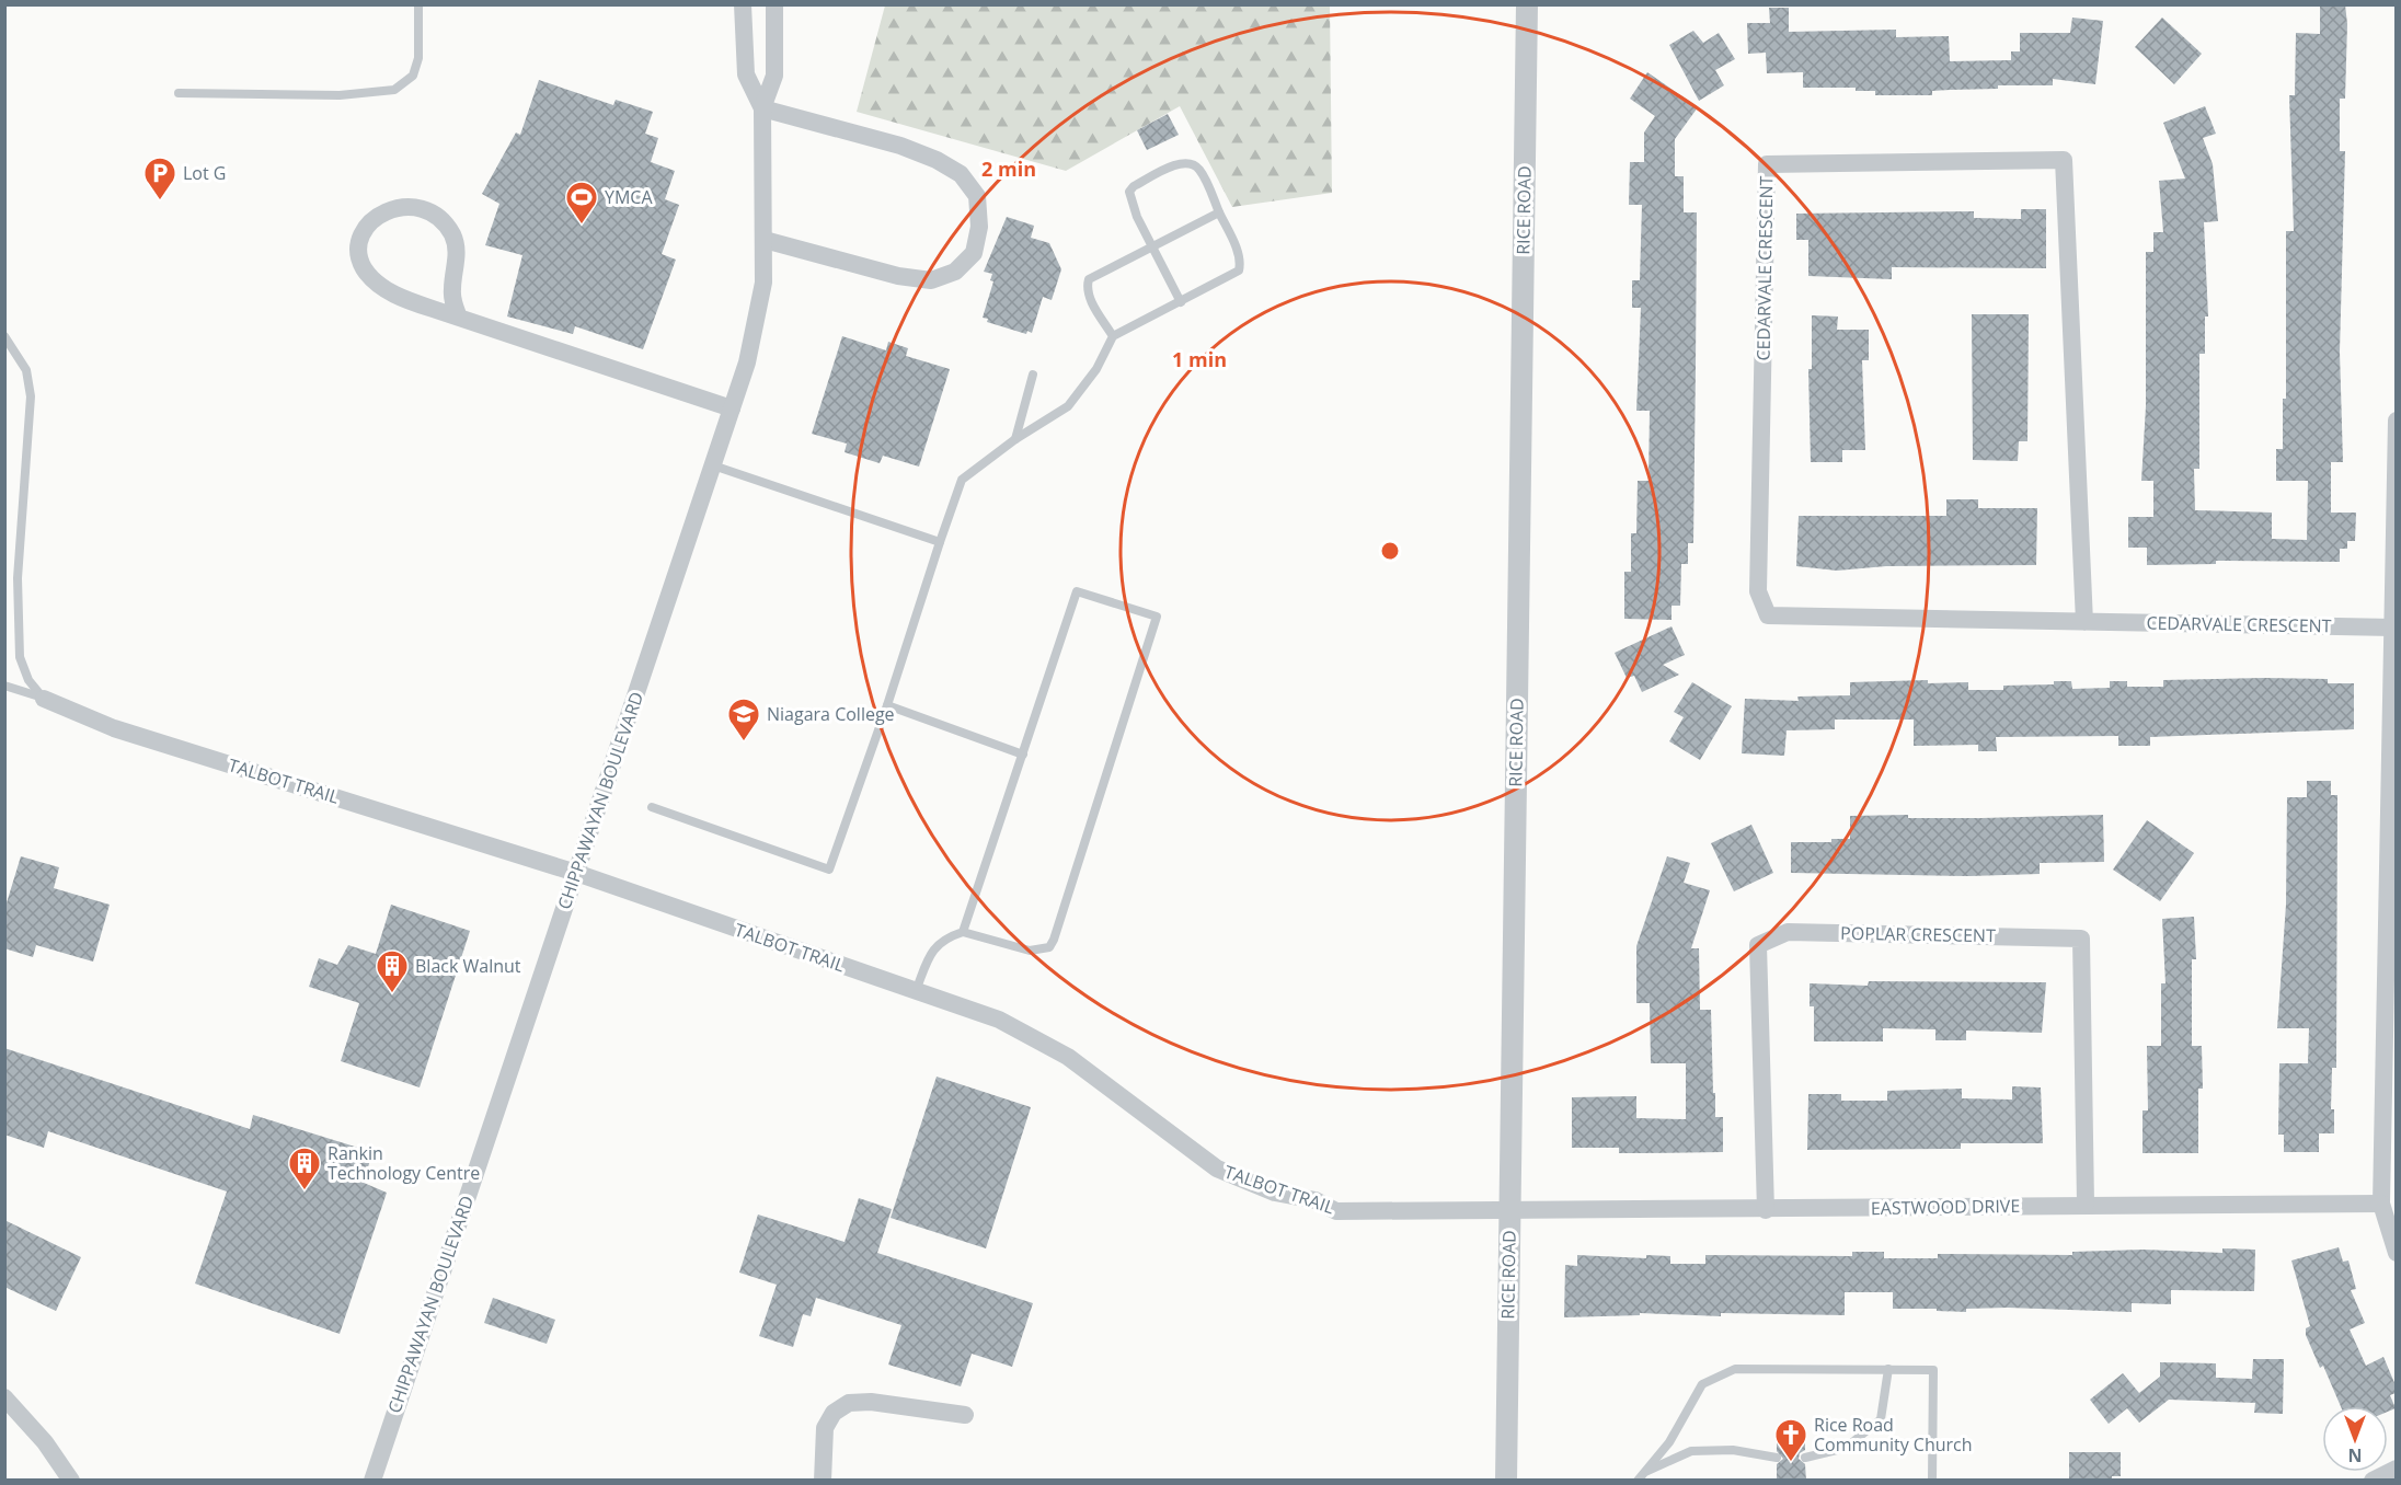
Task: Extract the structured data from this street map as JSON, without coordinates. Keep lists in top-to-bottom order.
{
  "streets": {
    "street": [
      "RICE ROAD",
      "CEDARVALE CRESCENT",
      "TALBOT TRAIL",
      "CHIPPAWAYAN BOULEVARD",
      "POPLAR CRESCENT",
      "EASTWOOD DRIVE"
    ]
  },
  "crossings": [
    ["RICE ROAD", "TALBOT TRAIL"],
    ["RICE ROAD", "EASTWOOD DRIVE"],
    ["TALBOT TRAIL", "CHIPPAWAYAN BOULEVARD"],
    ["TALBOT TRAIL", "EASTWOOD DRIVE"],
    ["POPLAR CRESCENT", "EASTWOOD DRIVE"]
  ],
  "places": {
    "parking": ["Lot G"],
    "sports": ["YMCA"],
    "school or university": ["Niagara College"],
    "building": ["Black Walnut", "Rankin Technology Centre"],
    "church": ["Rice Road Community Church"]
  },
  "north": "bottom",
  "rings": ["2 min", "1 min"]
}
